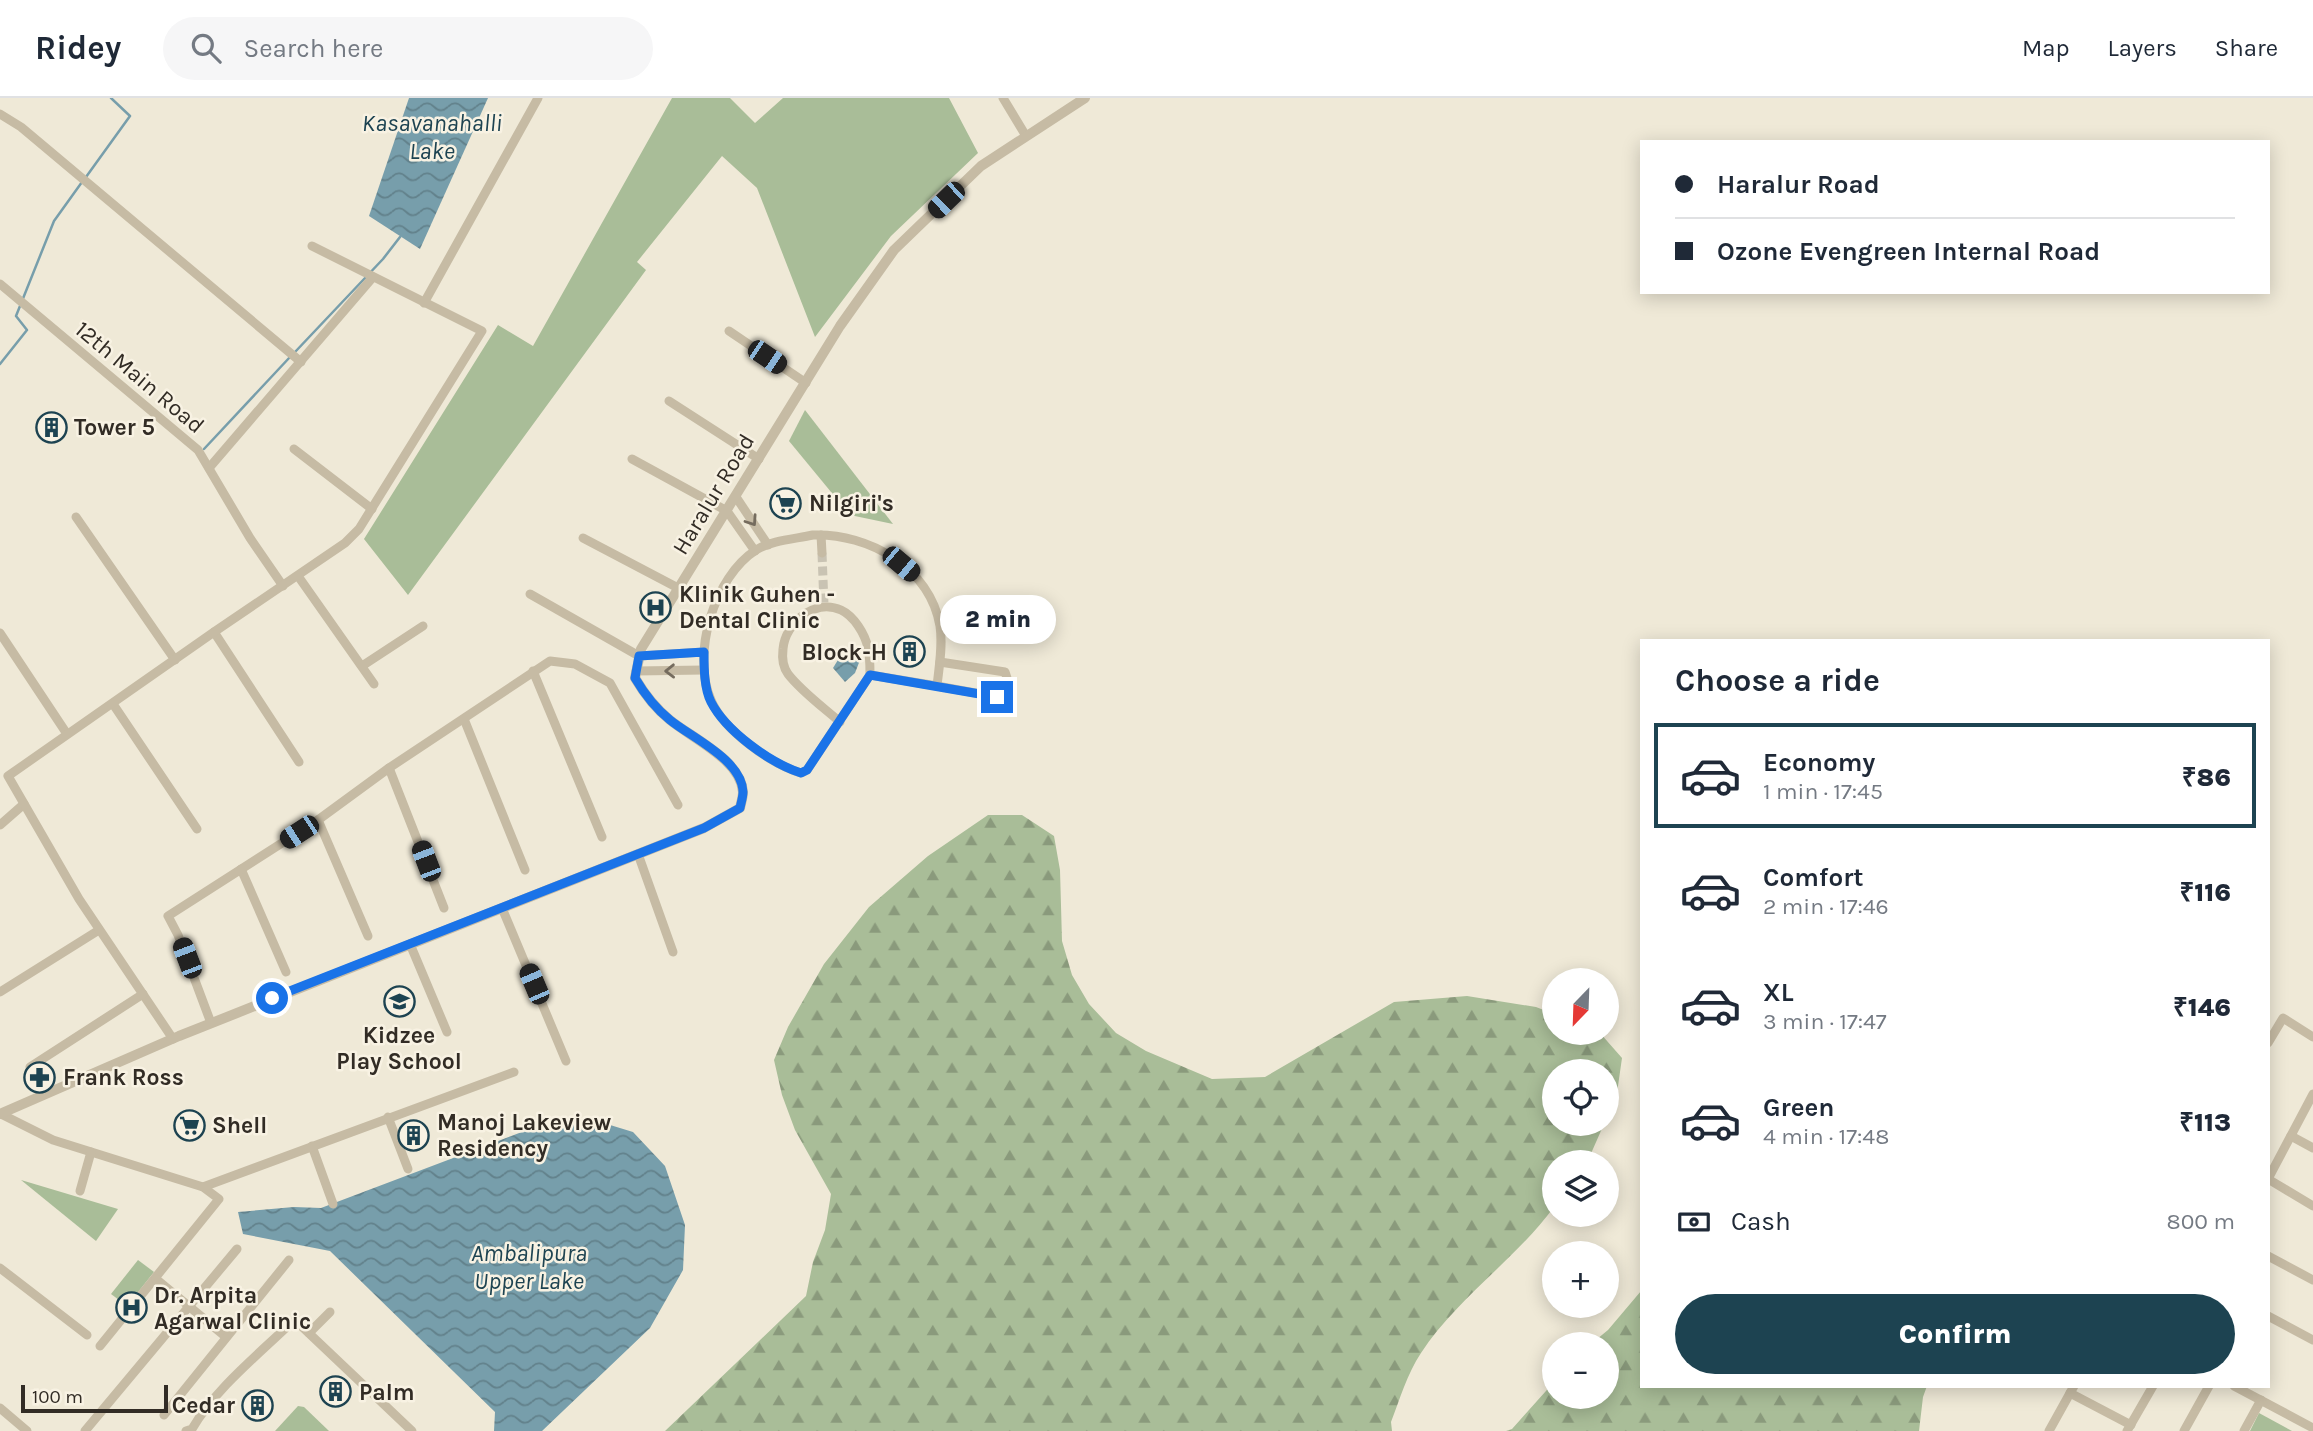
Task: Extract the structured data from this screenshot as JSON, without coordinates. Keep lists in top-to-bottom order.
{
  "streets": {
    "street": ["12th Main Road", "Haralur Road"]
  },
  "water": ["Kasavanahalli Lake", "Ambalipura Upper Lake"],
  "places": {
    "building": [
      "Tower 5",
      "Block-H",
      "Manoj Lakeview Residency",
      "Palm",
      "Cedar"
    ],
    "supermarket": ["Nilgiri's", "Shell"],
    "hospital": ["Klinik Guhen - Dental Clinic", "Dr. Arpita Agarwal Clinic"],
    "school or university": ["Kidzee Play School"],
    "pharmacy": ["Frank Ross"]
  },
  "scale_bar": "100 m",
  "north": "bottom left",
  "page": {
    "header": "Ridey",
    "search": "Search here",
    "nav": ["Map", "Layers", "Share"],
    "banner": ["Haralur Road", "Ozone Evengreen Internal Road"],
    "bubble": "2 min",
    "heading": "Choose a ride",
    "list": [
      {
        "name": "Economy",
        "note": "1 min · 17:45",
        "value": "₹86"
      },
      {
        "name": "Comfort",
        "note": "2 min · 17:46",
        "value": "₹116"
      },
      {
        "name": "XL",
        "note": "3 min · 17:47",
        "value": "₹146"
      },
      {
        "name": "Green",
        "note": "4 min · 17:48",
        "value": "₹113"
      }
    ],
    "map_buttons": ["+", "−"],
    "pay": ["Cash", "800 m"],
    "buttons": "Confirm",
    "scale": "100 m"
  }
}
